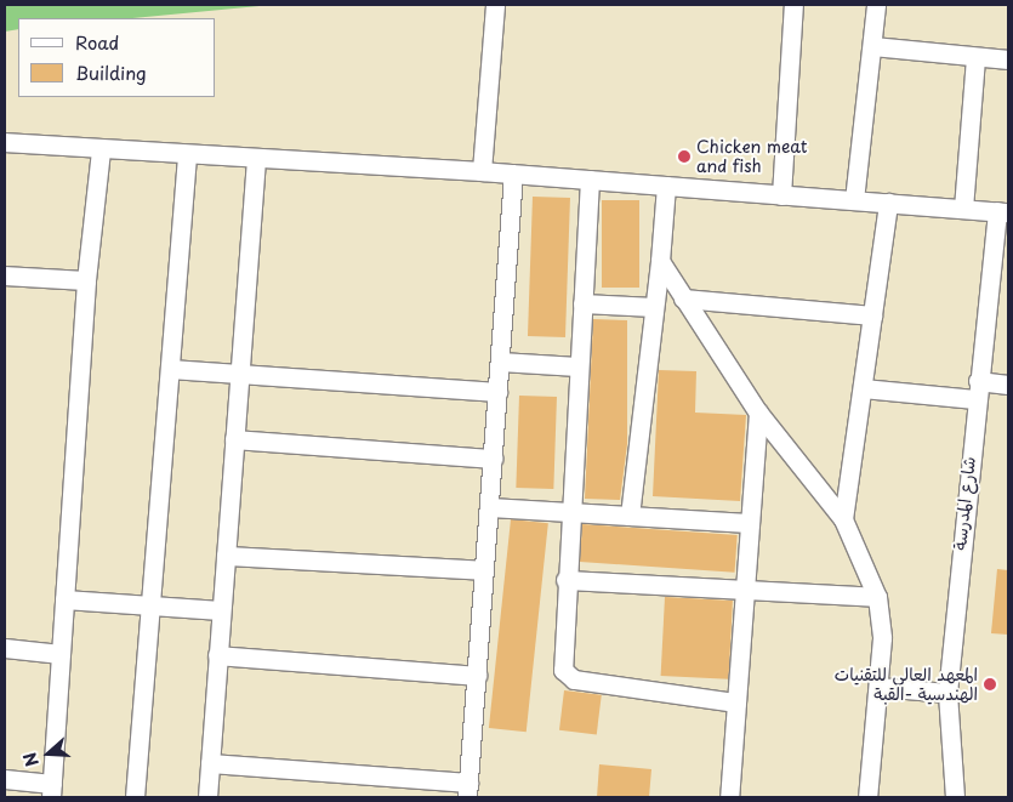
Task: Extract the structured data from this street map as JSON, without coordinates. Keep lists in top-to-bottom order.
{
  "streets": {
    "street": ["شارع المدرسة"]
  },
  "places": ["Chicken meat and fish", "المعهد العالي للتقنيات الهندسية -القبة"],
  "legend": ["Road", "Building"],
  "north": "left"
}
